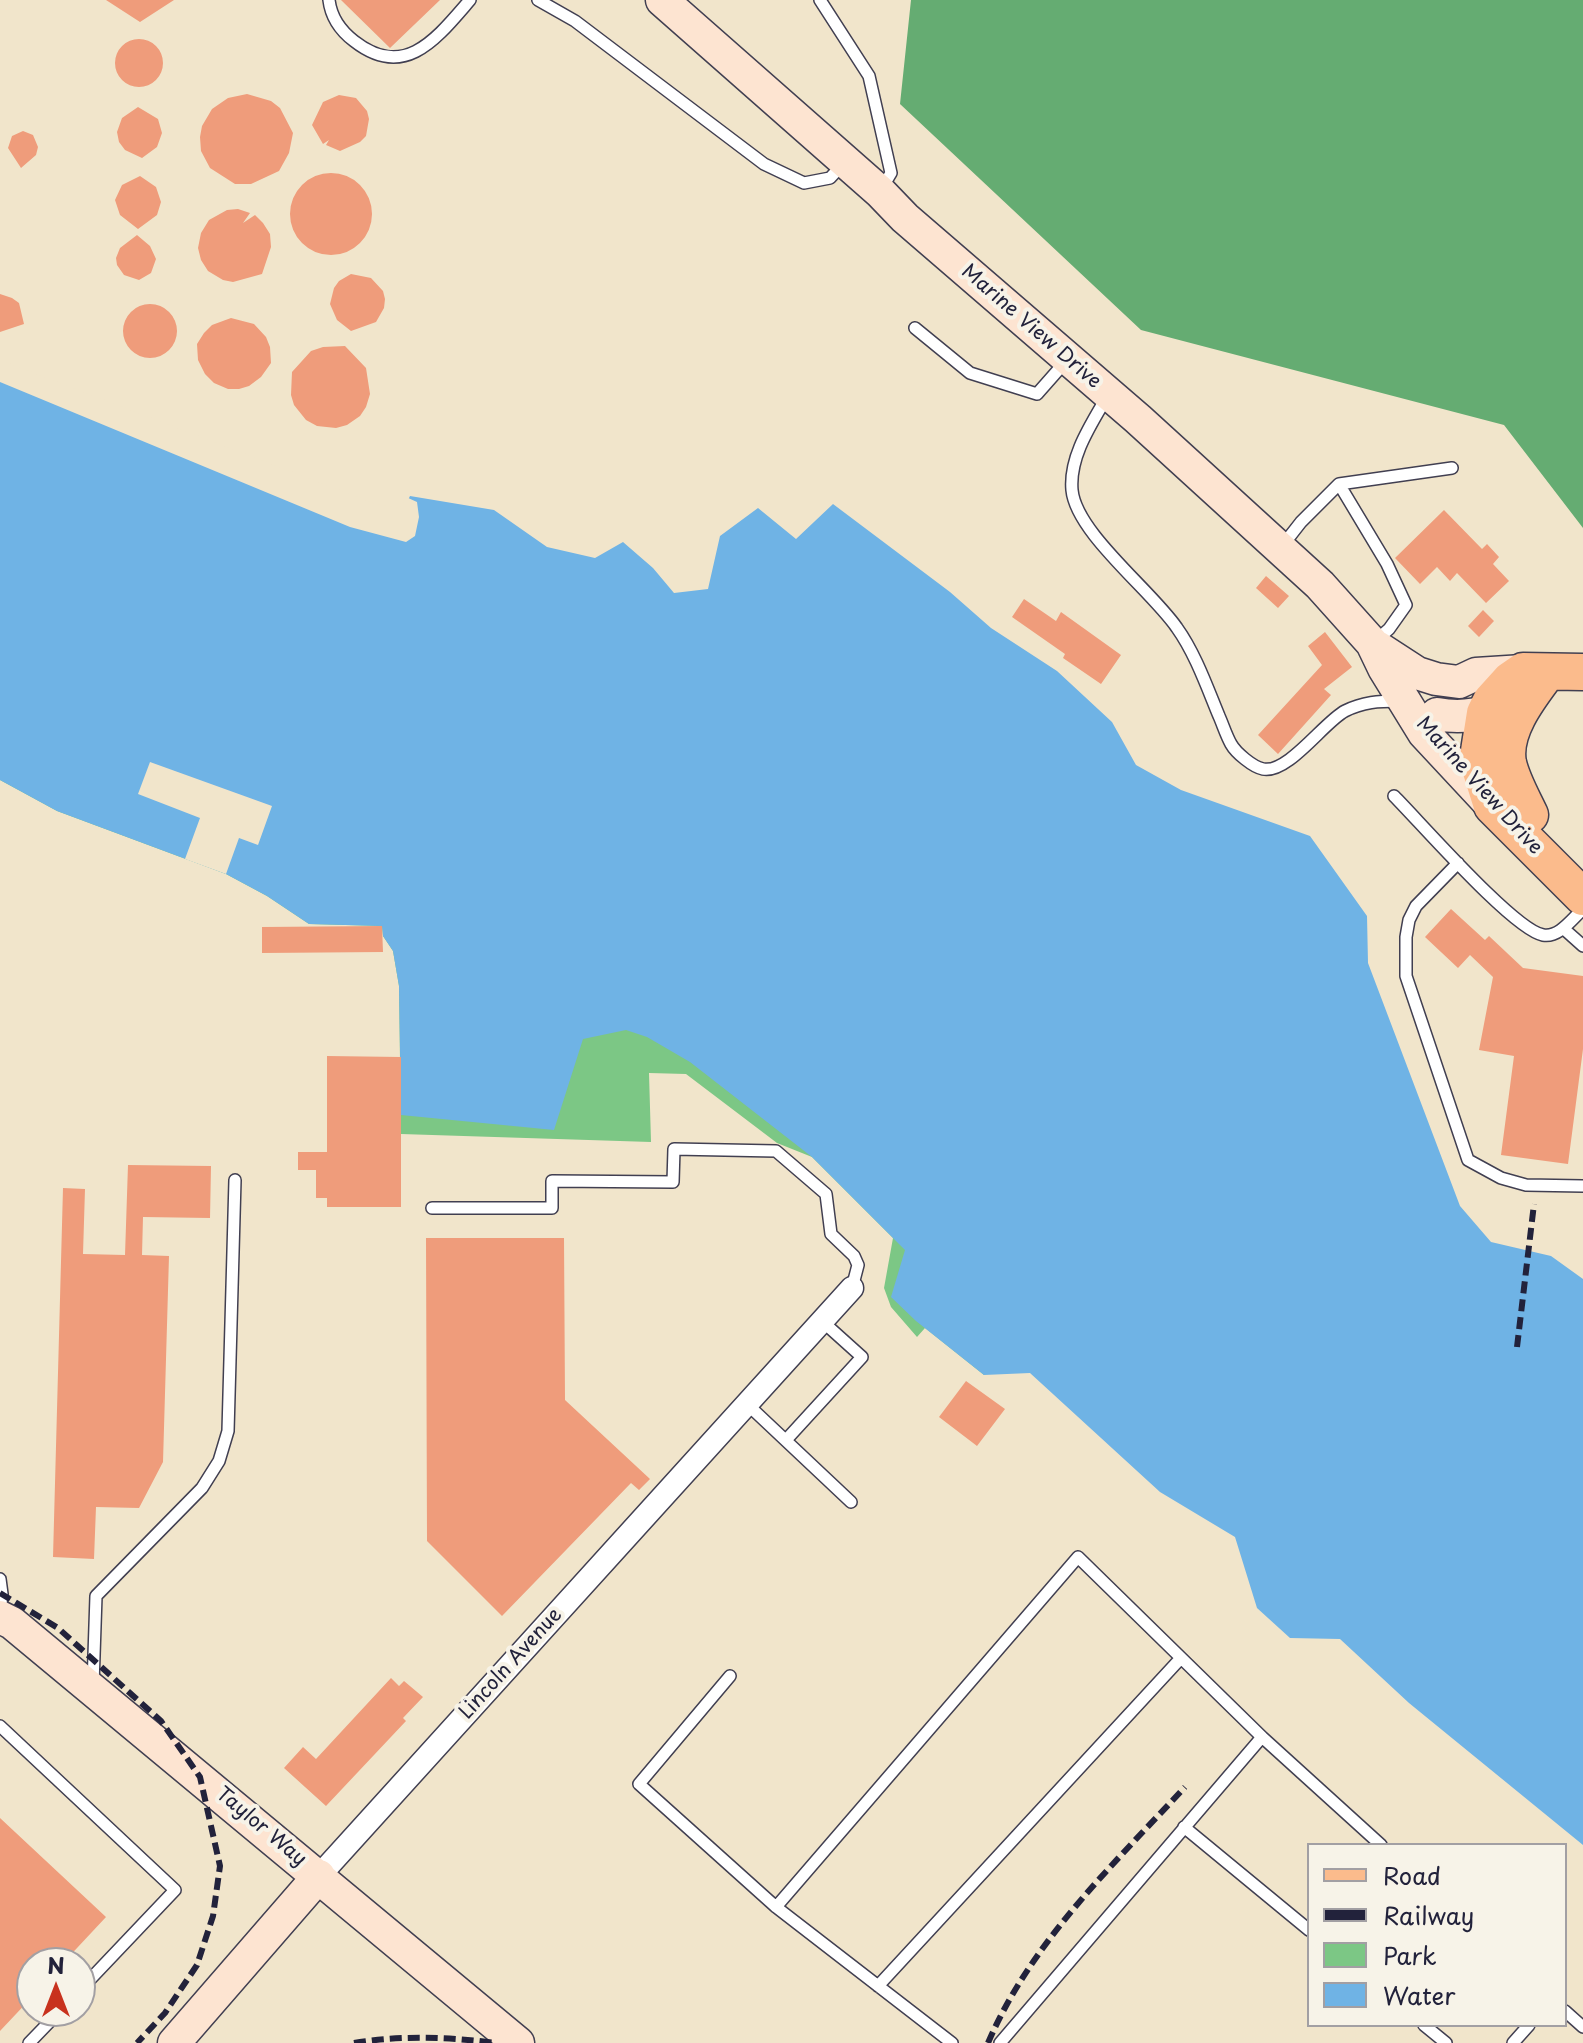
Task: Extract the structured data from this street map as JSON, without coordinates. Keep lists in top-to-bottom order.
{
  "streets": {
    "main road": ["Marine View Drive", "Lincoln Avenue", "Taylor Way"]
  },
  "crossings": [
    ["Lincoln Avenue", "Taylor Way"]
  ],
  "legend": [
    "Road",
    "Railway",
    "Park",
    "Water"
  ],
  "north": "top"
}
